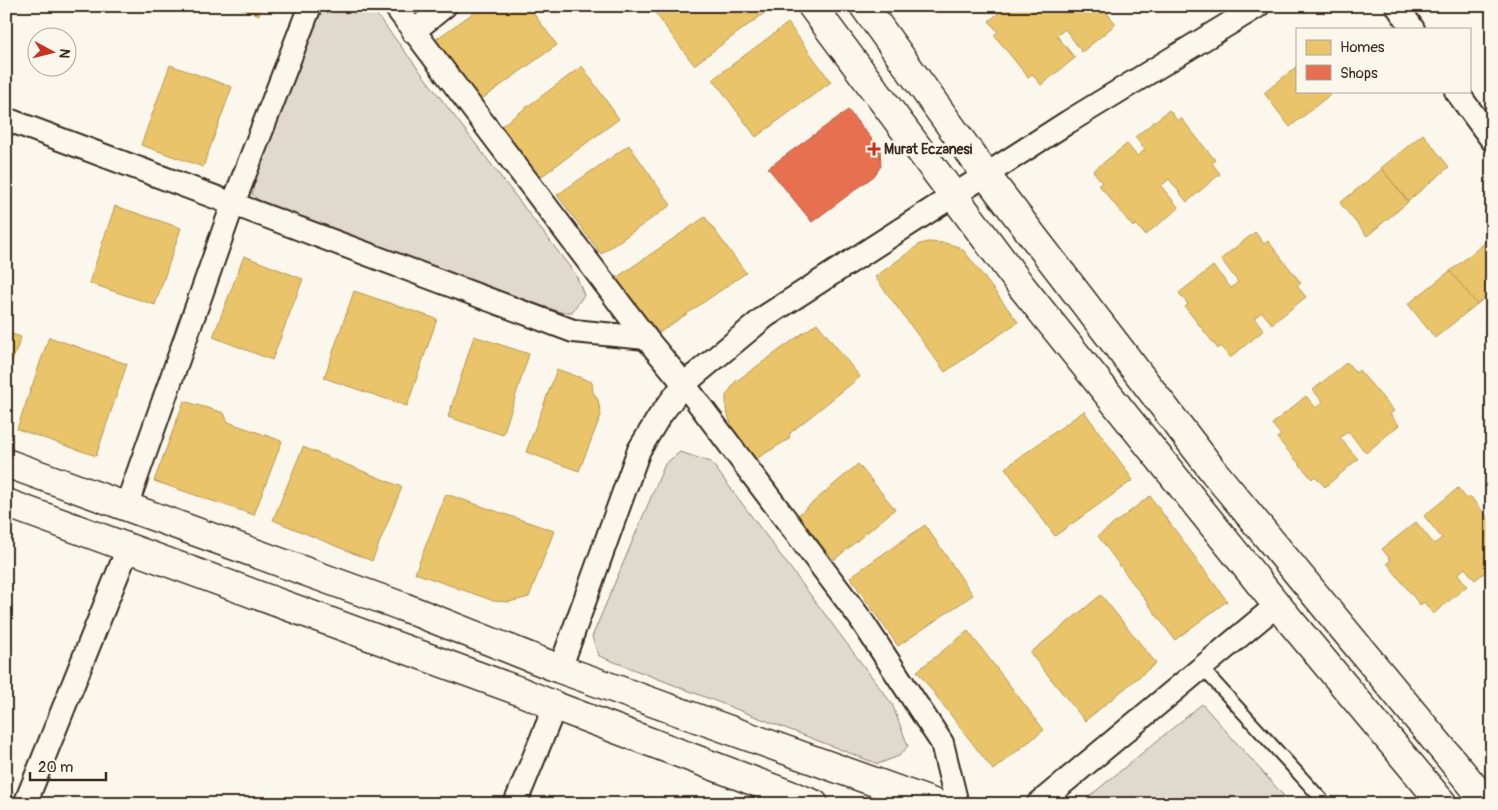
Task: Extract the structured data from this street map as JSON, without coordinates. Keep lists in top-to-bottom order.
{
  "places": {
    "health": ["Murat Eczanesi"]
  },
  "legend": ["Homes", "Shops"],
  "scale_bar": "20 m",
  "north": "right"
}
